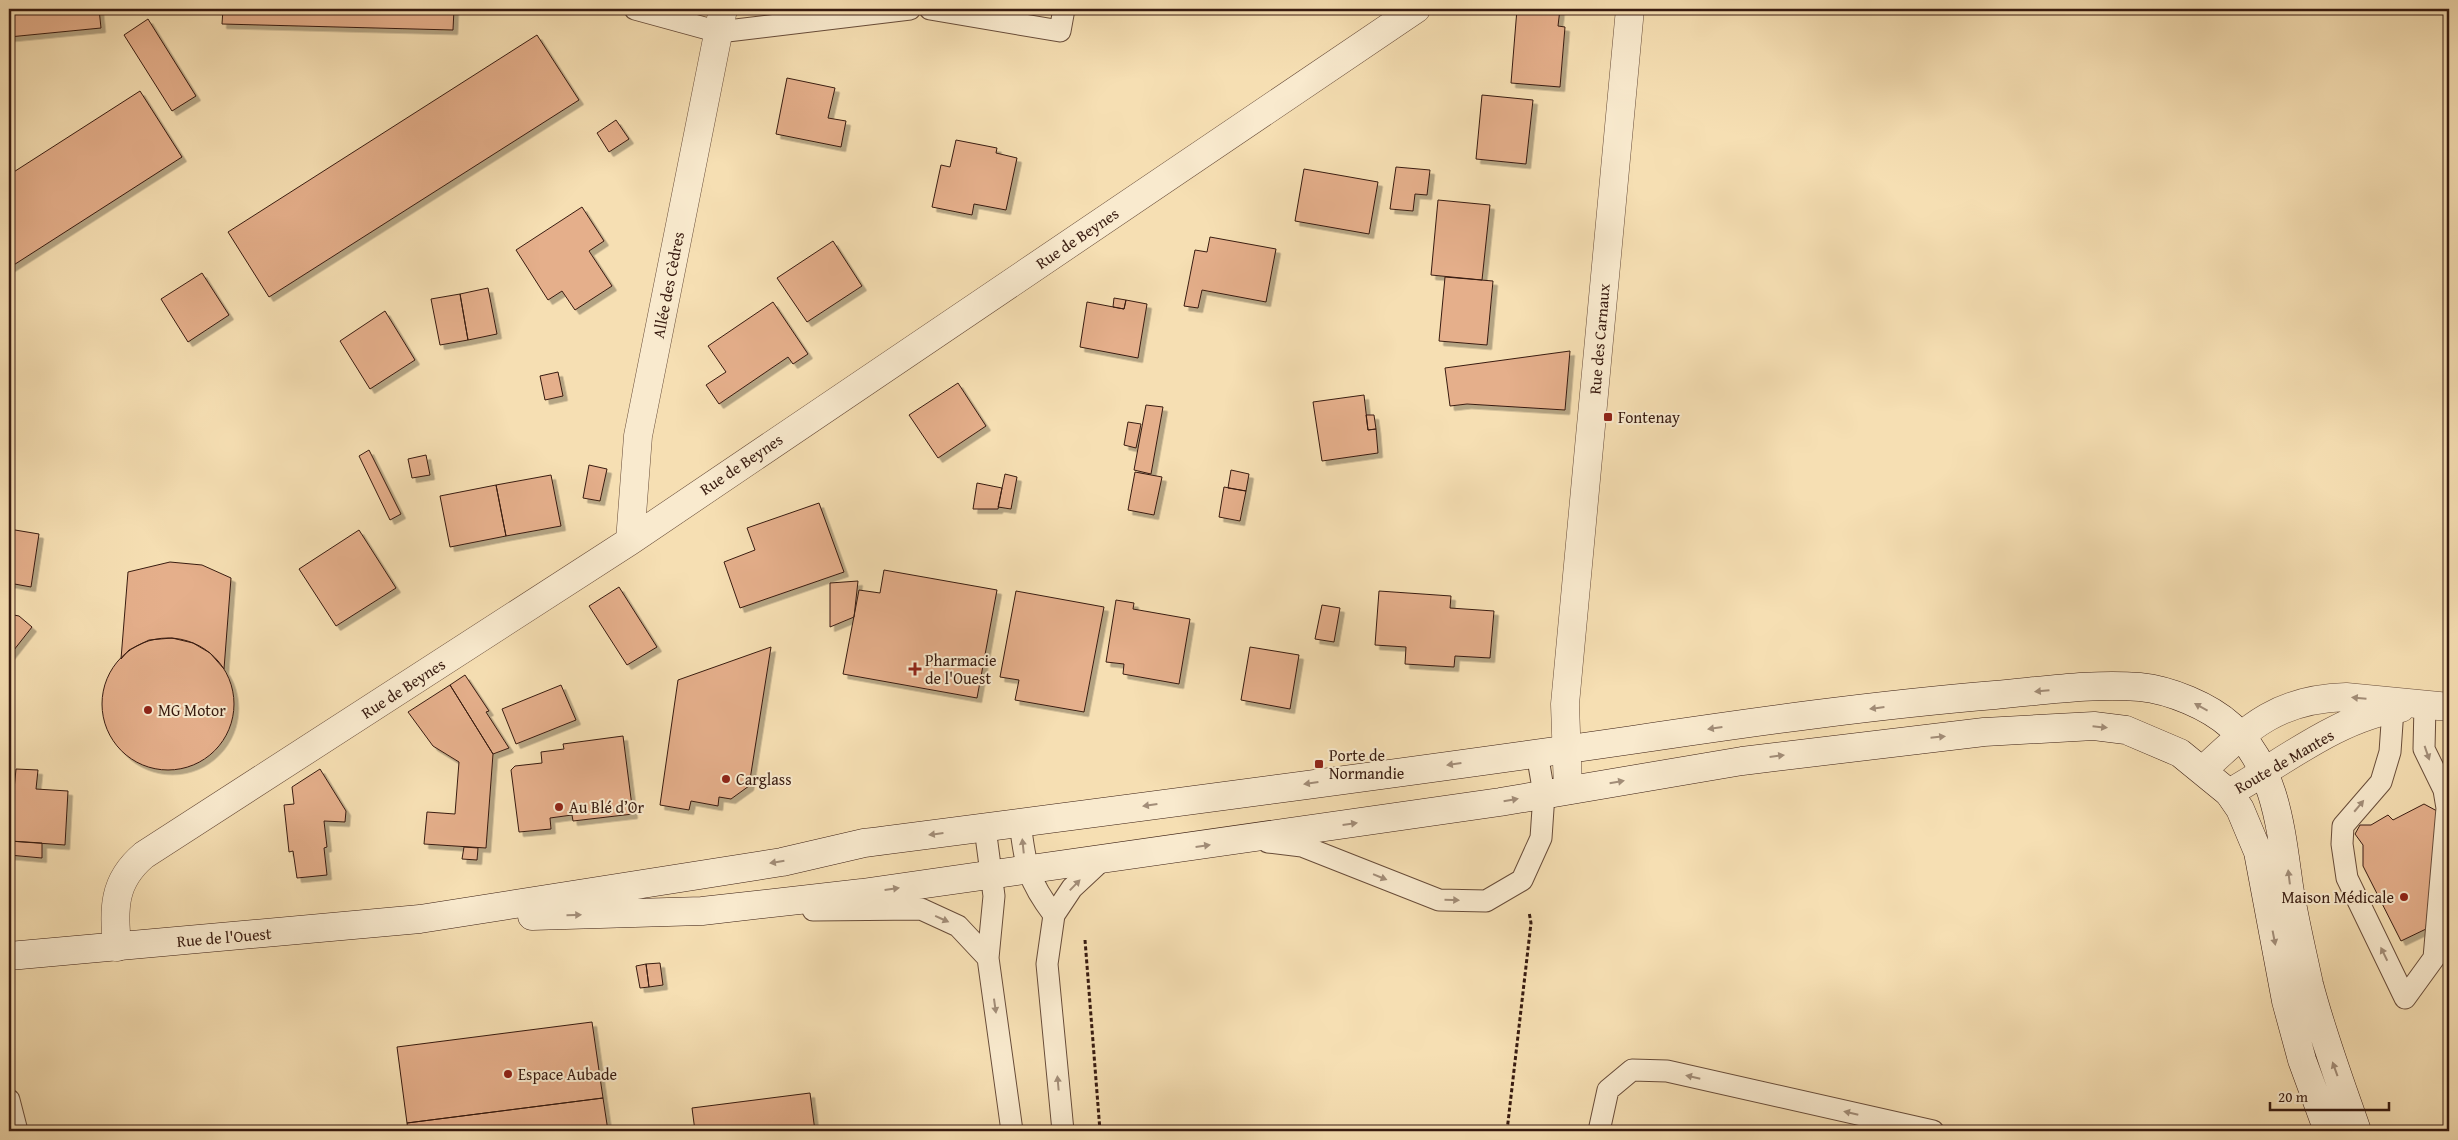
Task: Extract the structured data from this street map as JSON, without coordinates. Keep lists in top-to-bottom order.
{
  "streets": {
    "main road": [
      "Rue de Beynes",
      "Allée des Cèdres",
      "Rue des Carnaux",
      "Route de Mantes",
      "Rue de l'Ouest"
    ]
  },
  "crossings": [
    ["Rue de Beynes", "Allée des Cèdres"],
    ["Rue de Beynes", "Rue de l'Ouest"]
  ],
  "places": {
    "transit": ["Fontenay", "Porte de Normandie"],
    "health": ["Pharmacie de l'Ouest"],
    "other": [
      "MG Motor",
      "Carglass",
      "Au Blé d’Or",
      "Maison Médicale",
      "Espace Aubade"
    ]
  },
  "scale_bar": "20 m"
}
